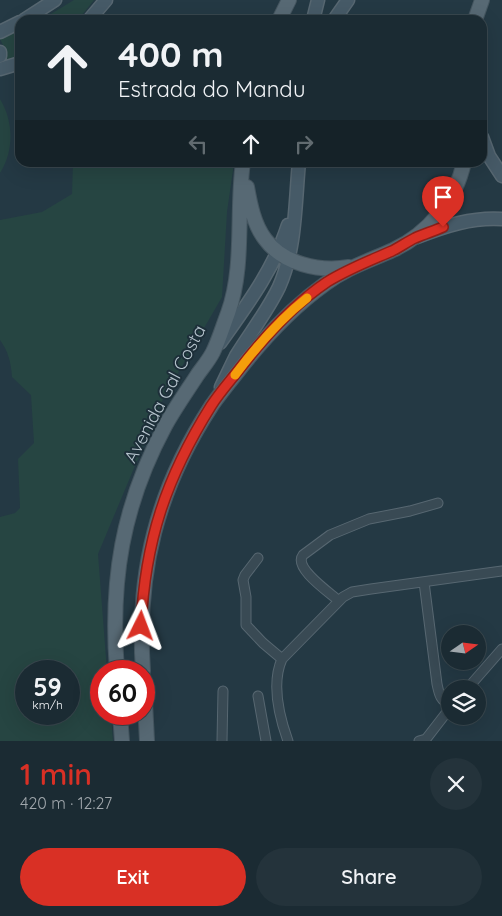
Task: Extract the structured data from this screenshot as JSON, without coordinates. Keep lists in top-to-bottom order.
{
  "streets": {
    "main road": ["Avenida Gal Costa"]
  },
  "north": "right",
  "page": {
    "turn": ["400 m", "Estrada do Mandu"],
    "speed": "59 km/h",
    "limit": "60",
    "heading": ["1 min", "420 m · 12:27"],
    "buttons": ["Exit", "Share"]
  }
}
